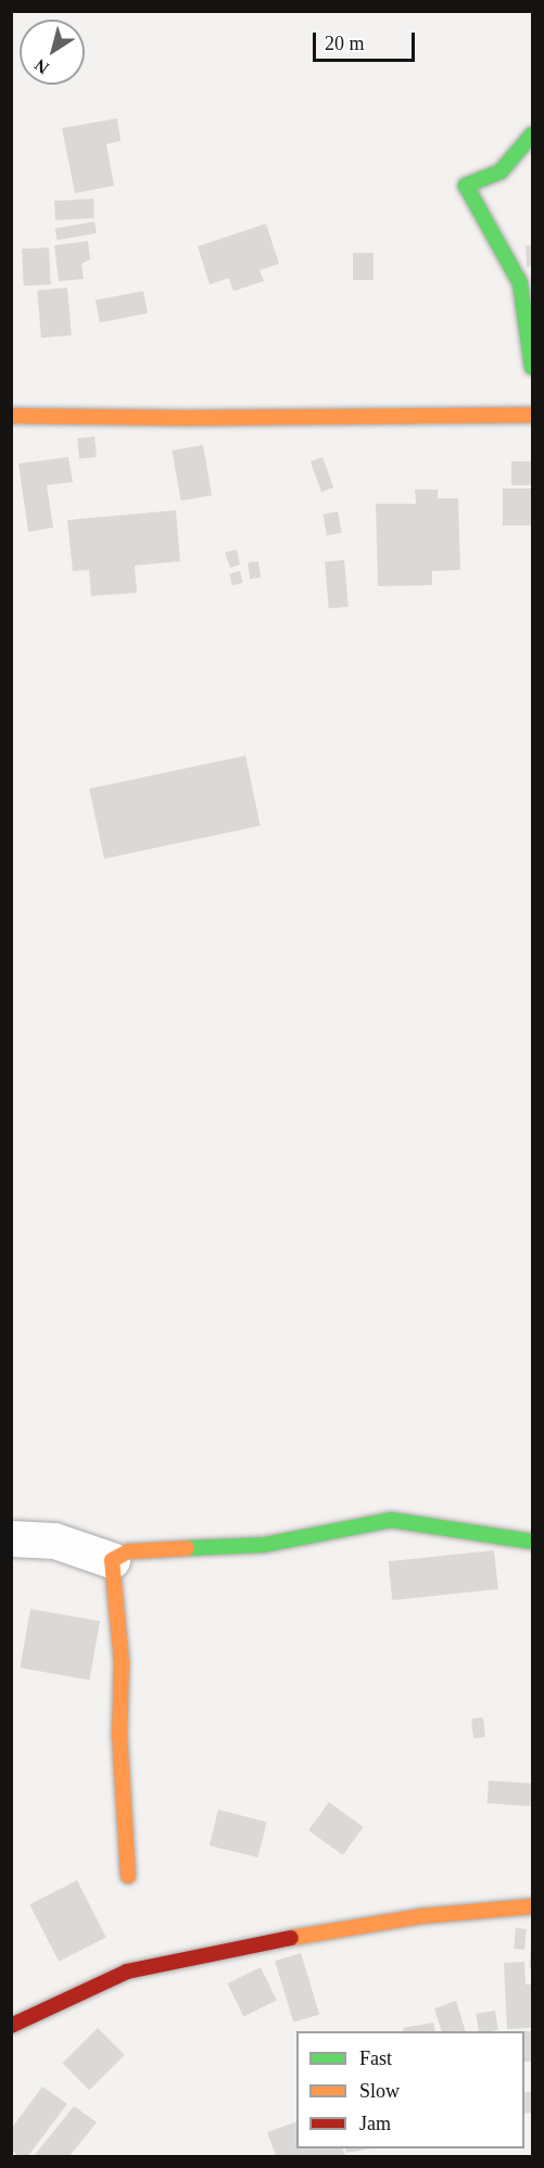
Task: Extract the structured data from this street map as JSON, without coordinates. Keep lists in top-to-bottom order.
{
  "legend": ["Fast", "Slow", "Jam"],
  "scale_bar": "20 m",
  "north": "bottom left"
}
